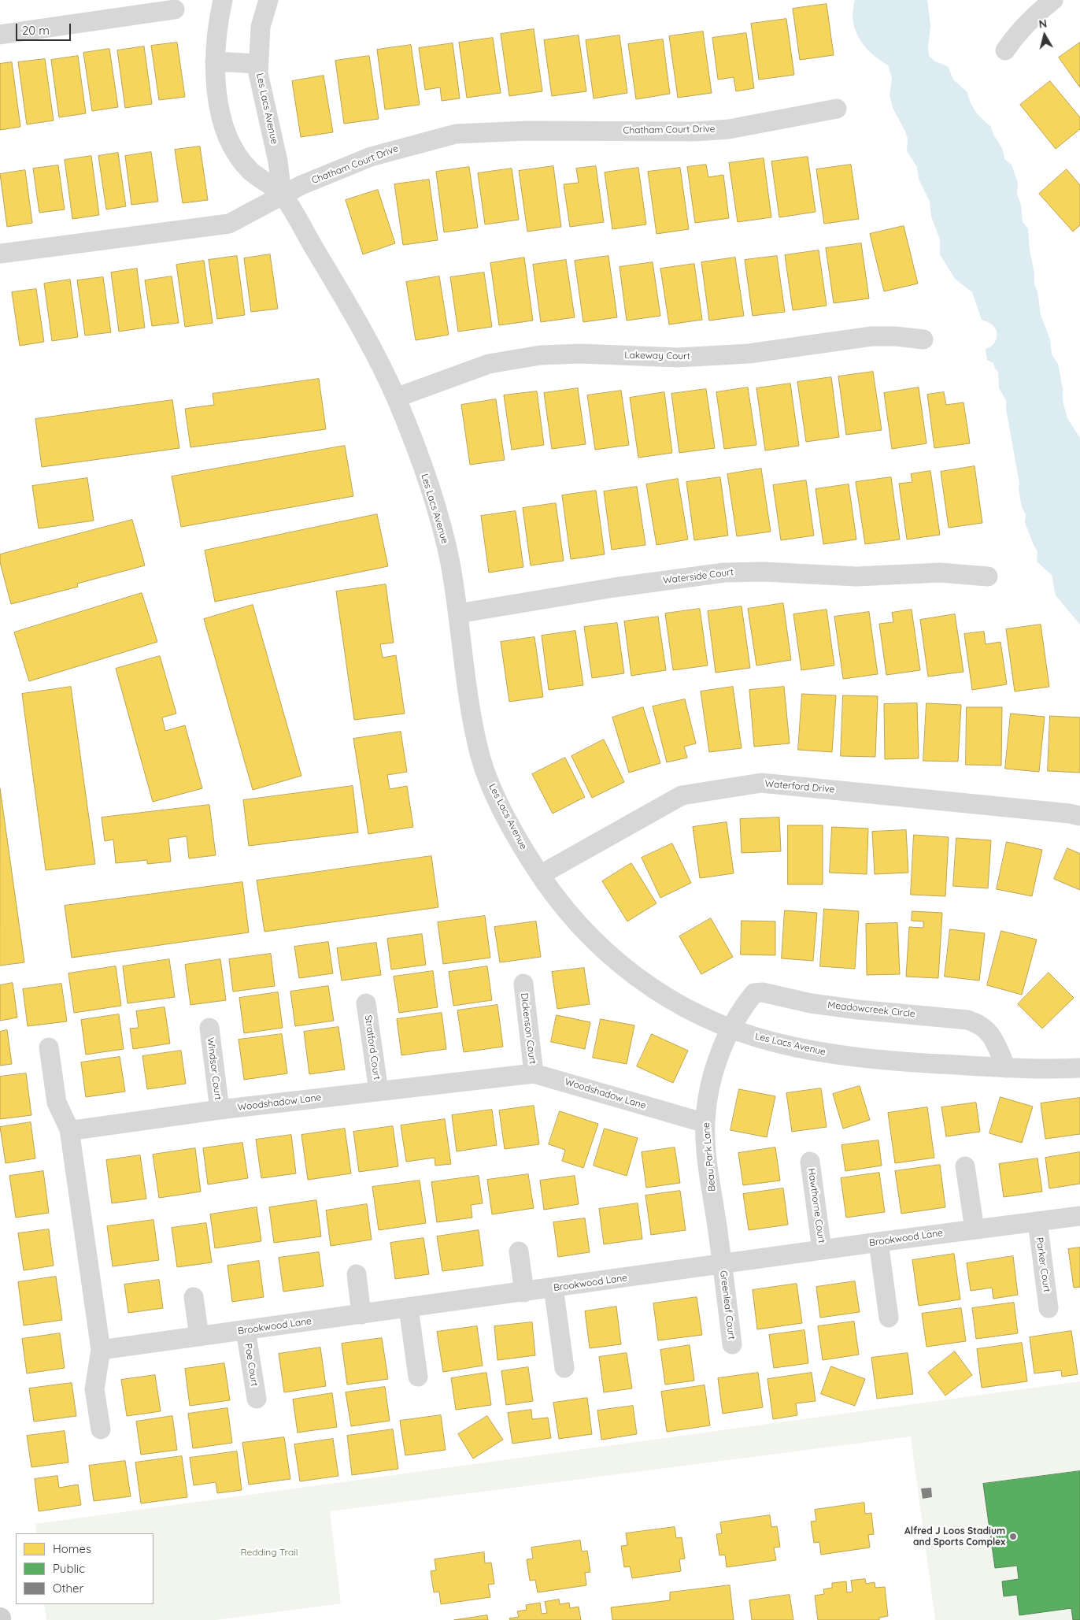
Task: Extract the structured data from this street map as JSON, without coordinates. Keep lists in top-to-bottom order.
{
  "streets": {
    "street": [
      "Les Lacs Avenue",
      "Chatham Court Drive",
      "Lakeway Court",
      "Waterside Court",
      "Waterford Drive",
      "Meadowcreek Circle",
      "Dickenson Court",
      "Stratford Court",
      "Windsor Court",
      "Woodshadow Lane",
      "Beau Park Lane",
      "Hawthorne Court",
      "Brookwood Lane",
      "Parker Court",
      "Greenleaf Court",
      "Poe Court"
    ]
  },
  "crossings": [
    ["Les Lacs Avenue", "Chatham Court Drive"],
    ["Les Lacs Avenue", "Lakeway Court"],
    ["Les Lacs Avenue", "Waterside Court"],
    ["Les Lacs Avenue", "Waterford Drive"],
    ["Les Lacs Avenue", "Meadowcreek Circle"],
    ["Les Lacs Avenue", "Beau Park Lane"],
    ["Meadowcreek Circle", "Beau Park Lane"],
    ["Dickenson Court", "Woodshadow Lane"],
    ["Stratford Court", "Woodshadow Lane"],
    ["Windsor Court", "Woodshadow Lane"],
    ["Woodshadow Lane", "Beau Park Lane"],
    ["Beau Park Lane", "Brookwood Lane"],
    ["Beau Park Lane", "Greenleaf Court"],
    ["Hawthorne Court", "Brookwood Lane"],
    ["Brookwood Lane", "Parker Court"],
    ["Brookwood Lane", "Greenleaf Court"],
    ["Brookwood Lane", "Poe Court"]
  ],
  "parks": ["Redding Trail"],
  "places": ["Alfred J Loos Stadium and Sports Complex"],
  "legend": ["Homes", "Public", "Other"],
  "scale_bar": "20 m",
  "north": "top"
}
